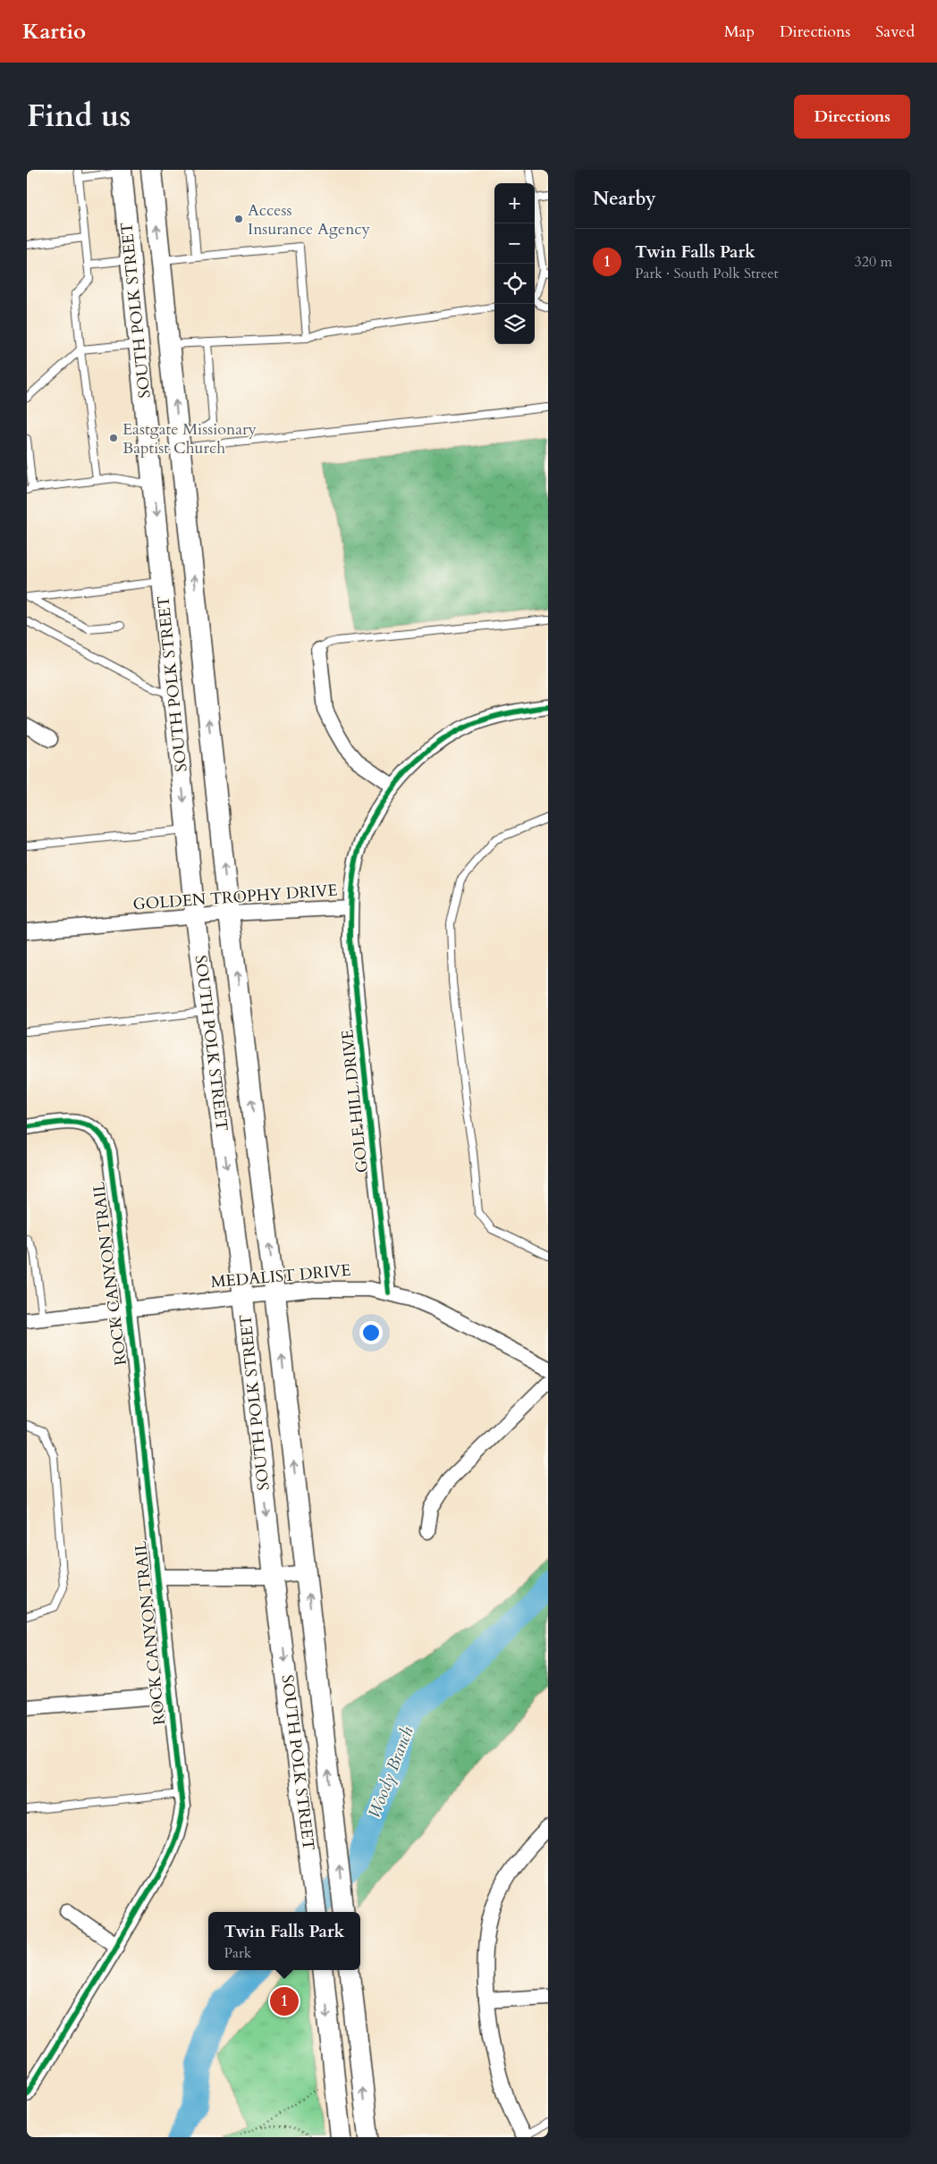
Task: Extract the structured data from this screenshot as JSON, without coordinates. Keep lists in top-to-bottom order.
{
  "streets": {
    "main road": ["SOUTH POLK STREET"],
    "street": [
      "GOLDEN TROPHY DRIVE",
      "GOLF HILL DRIVE",
      "ROCK CANYON TRAIL",
      "MEDALIST DRIVE"
    ]
  },
  "crossings": [
    ["SOUTH POLK STREET", "GOLDEN TROPHY DRIVE"],
    ["SOUTH POLK STREET", "MEDALIST DRIVE"],
    ["GOLDEN TROPHY DRIVE", "GOLF HILL DRIVE"],
    ["GOLF HILL DRIVE", "MEDALIST DRIVE"],
    ["ROCK CANYON TRAIL", "MEDALIST DRIVE"]
  ],
  "water": ["Woody Branch"],
  "places": ["Access Insurance Agency", "Eastgate Missionary Baptist Church"],
  "page": {
    "header": "Kartio",
    "nav": ["Map", "Directions", "Saved"],
    "title": "Find us",
    "buttons": "Directions",
    "heading": "Nearby",
    "map_buttons": ["+", "−"],
    "list": [
      {
        "mark": "1",
        "name": "Twin Falls Park",
        "note": "Park · South Polk Street",
        "value": "320 m"
      }
    ],
    "popup": ["Twin Falls Park", "Park"],
    "pins": "1"
  }
}
